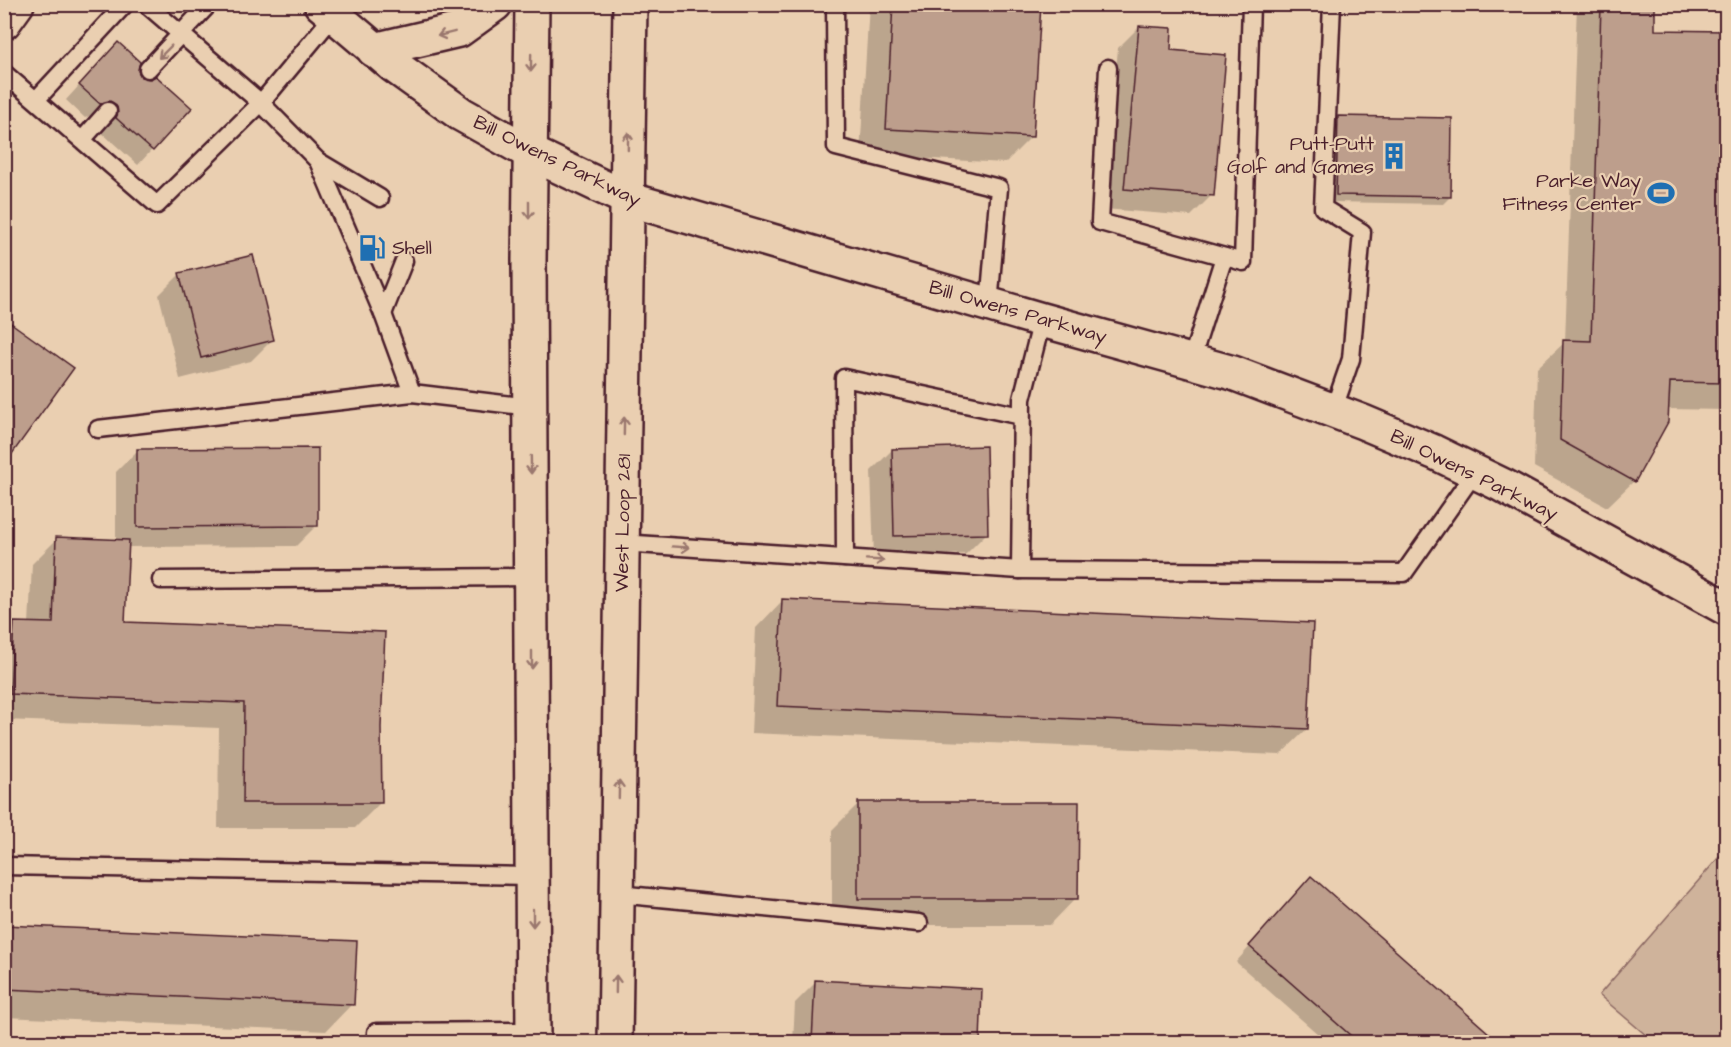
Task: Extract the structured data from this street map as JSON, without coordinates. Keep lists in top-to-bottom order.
{
  "streets": {
    "main road": ["Bill Owens Parkway", "West Loop 281"]
  },
  "crossings": [
    ["Bill Owens Parkway", "West Loop 281"]
  ],
  "places": {
    "building": ["Putt-Putt Golf and Games"],
    "sports": ["Parke Way Fitness Center"],
    "fuel station": ["Shell"]
  }
}
